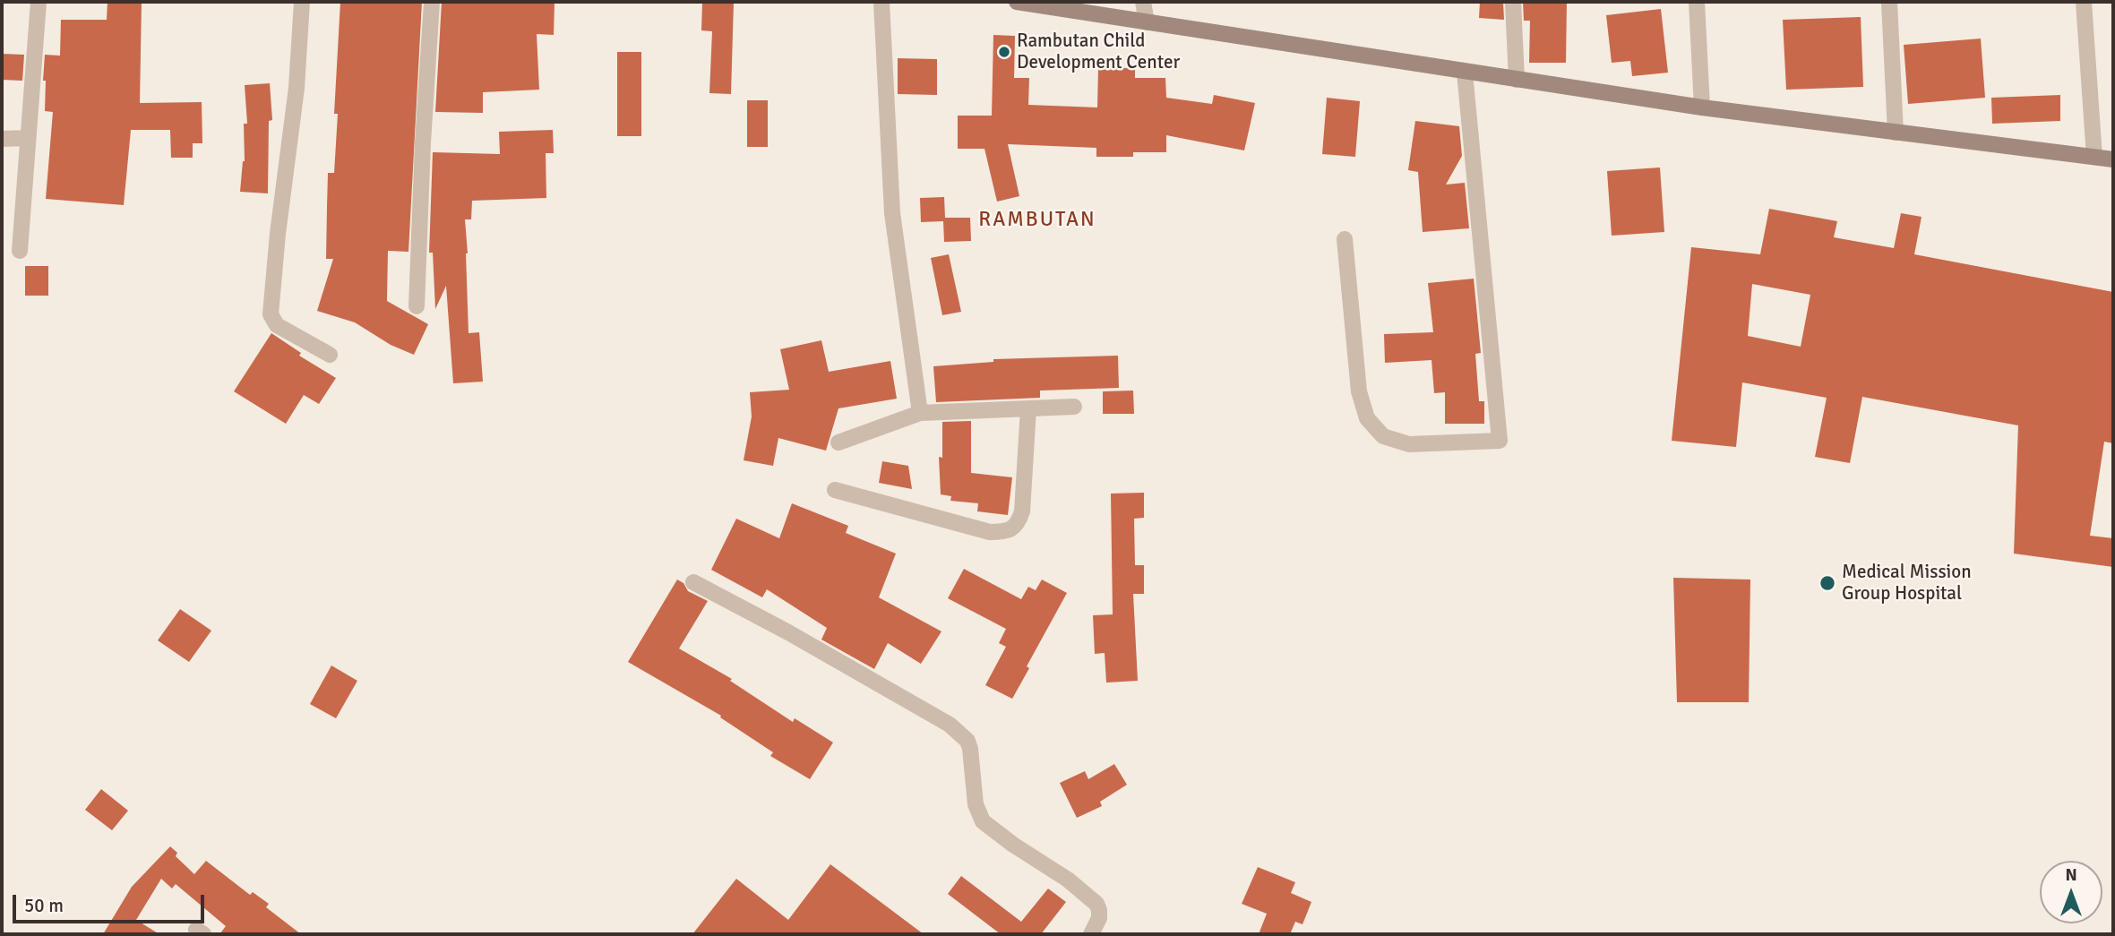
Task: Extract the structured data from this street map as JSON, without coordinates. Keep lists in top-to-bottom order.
{
  "districts": ["RAMBUTAN"],
  "places": ["Rambutan Child Development Center", "Medical Mission Group Hospital"],
  "scale_bar": "50 m",
  "north": "top"
}
